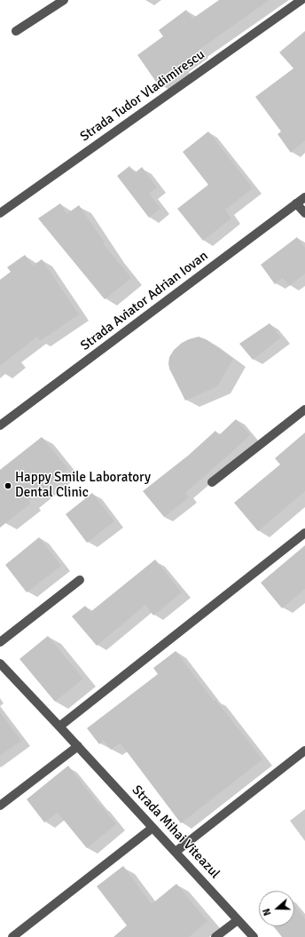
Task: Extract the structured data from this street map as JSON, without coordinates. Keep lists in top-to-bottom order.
{
  "streets": {
    "street": ["Strada Tudor Vladimirescu", "Strada Aviator Adrian Iovan", "Strada Mihai Viteazul"]
  },
  "places": ["Happy Smile Laboratory Dental Clinic"],
  "north": "left"
}
